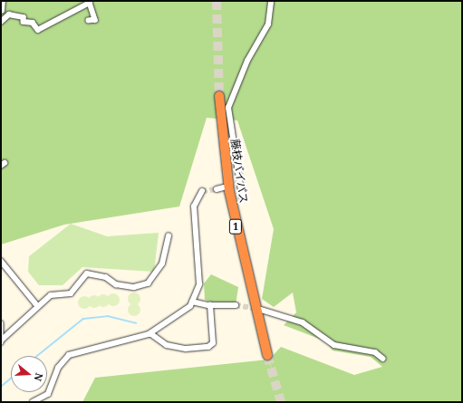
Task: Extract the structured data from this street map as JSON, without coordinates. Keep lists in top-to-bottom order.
{
  "streets": {
    "highway": ["藤枝バイパス", "1"]
  },
  "north": "right"
}
